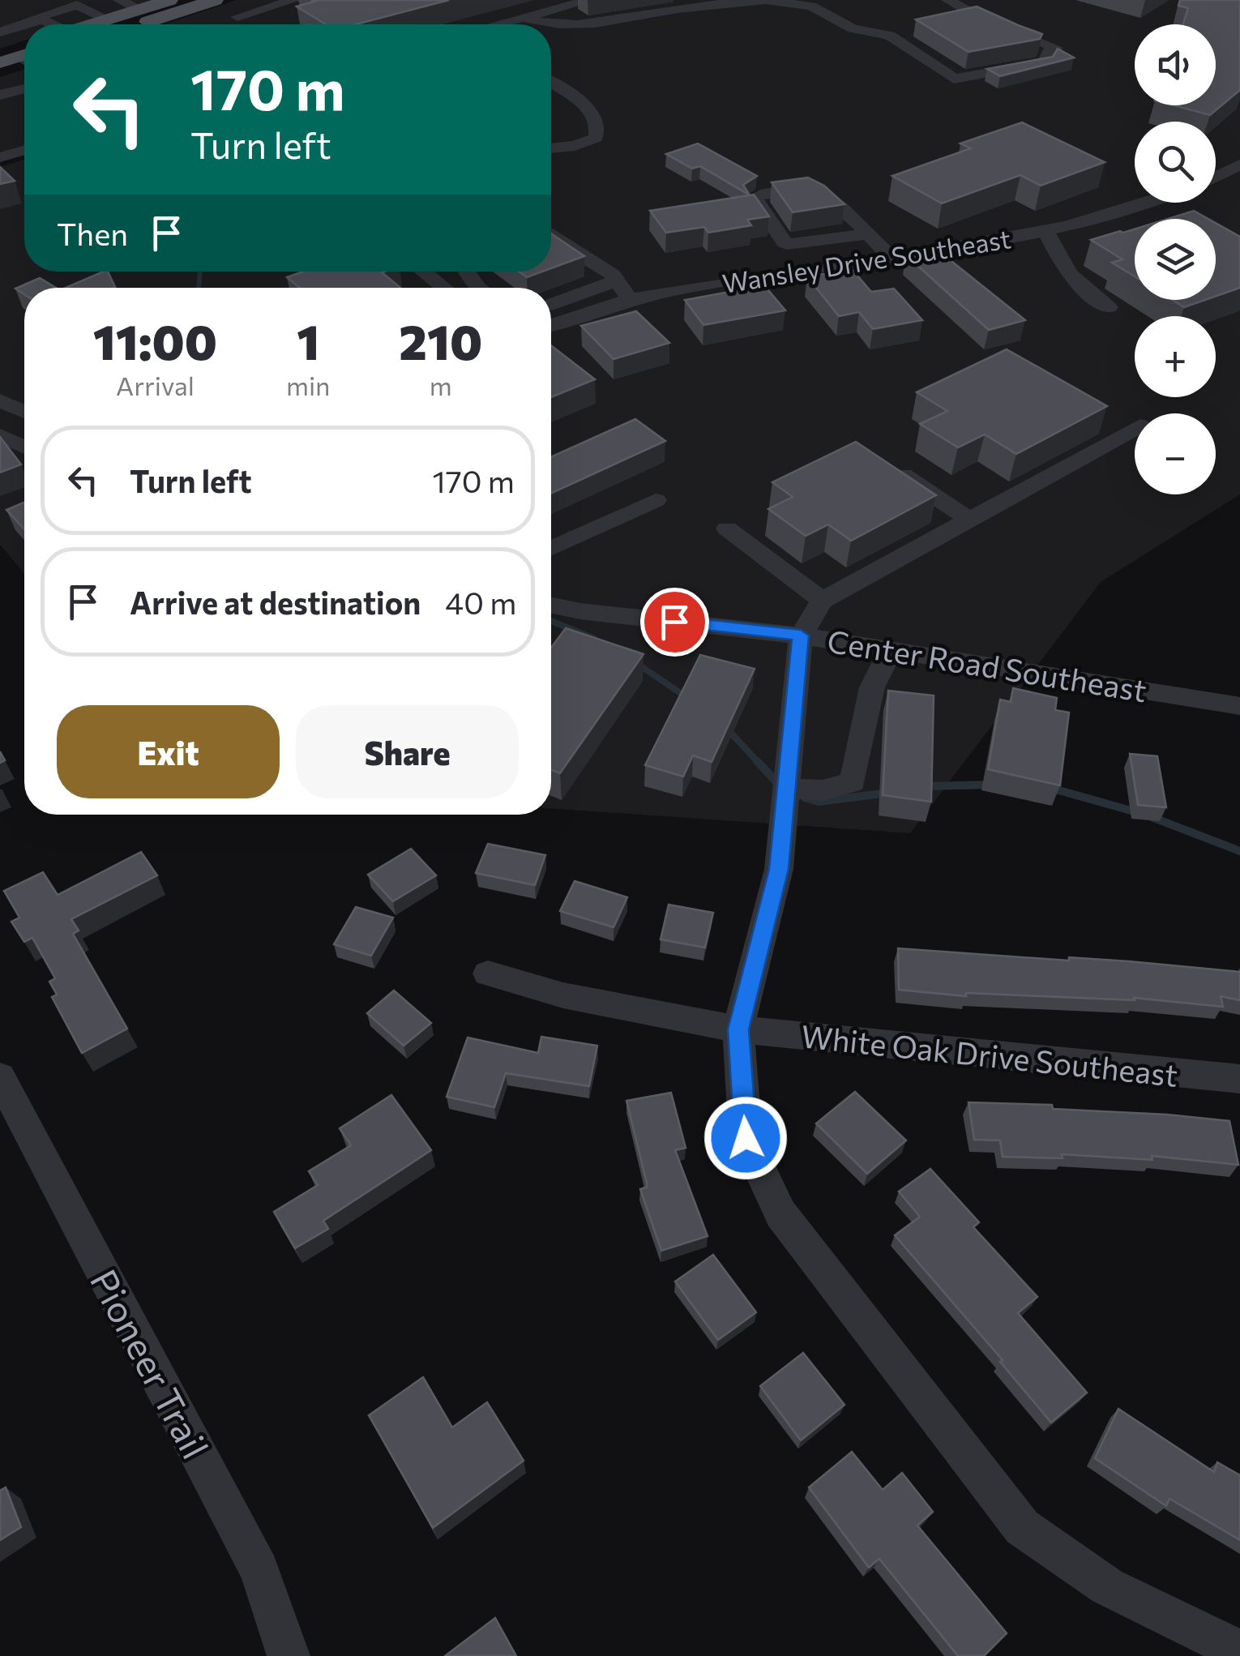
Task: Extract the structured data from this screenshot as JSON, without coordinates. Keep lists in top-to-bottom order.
{
  "streets": {
    "street": [
      "Wansley Drive Southeast",
      "Center Road Southeast",
      "White Oak Drive Southeast",
      "Pioneer Trail"
    ]
  },
  "page": {
    "map_buttons": ["+", "−"],
    "turn": ["170 m", "Turn left"],
    "then": "Then",
    "eta": [
      "11:00",
      "Arrival",
      "1",
      "min",
      "210",
      "m"
    ],
    "list": [
      {
        "name": "Turn left",
        "value": "170 m"
      },
      {
        "name": "Arrive at destination",
        "value": "40 m"
      }
    ],
    "buttons": ["Exit", "Share"]
  }
}
